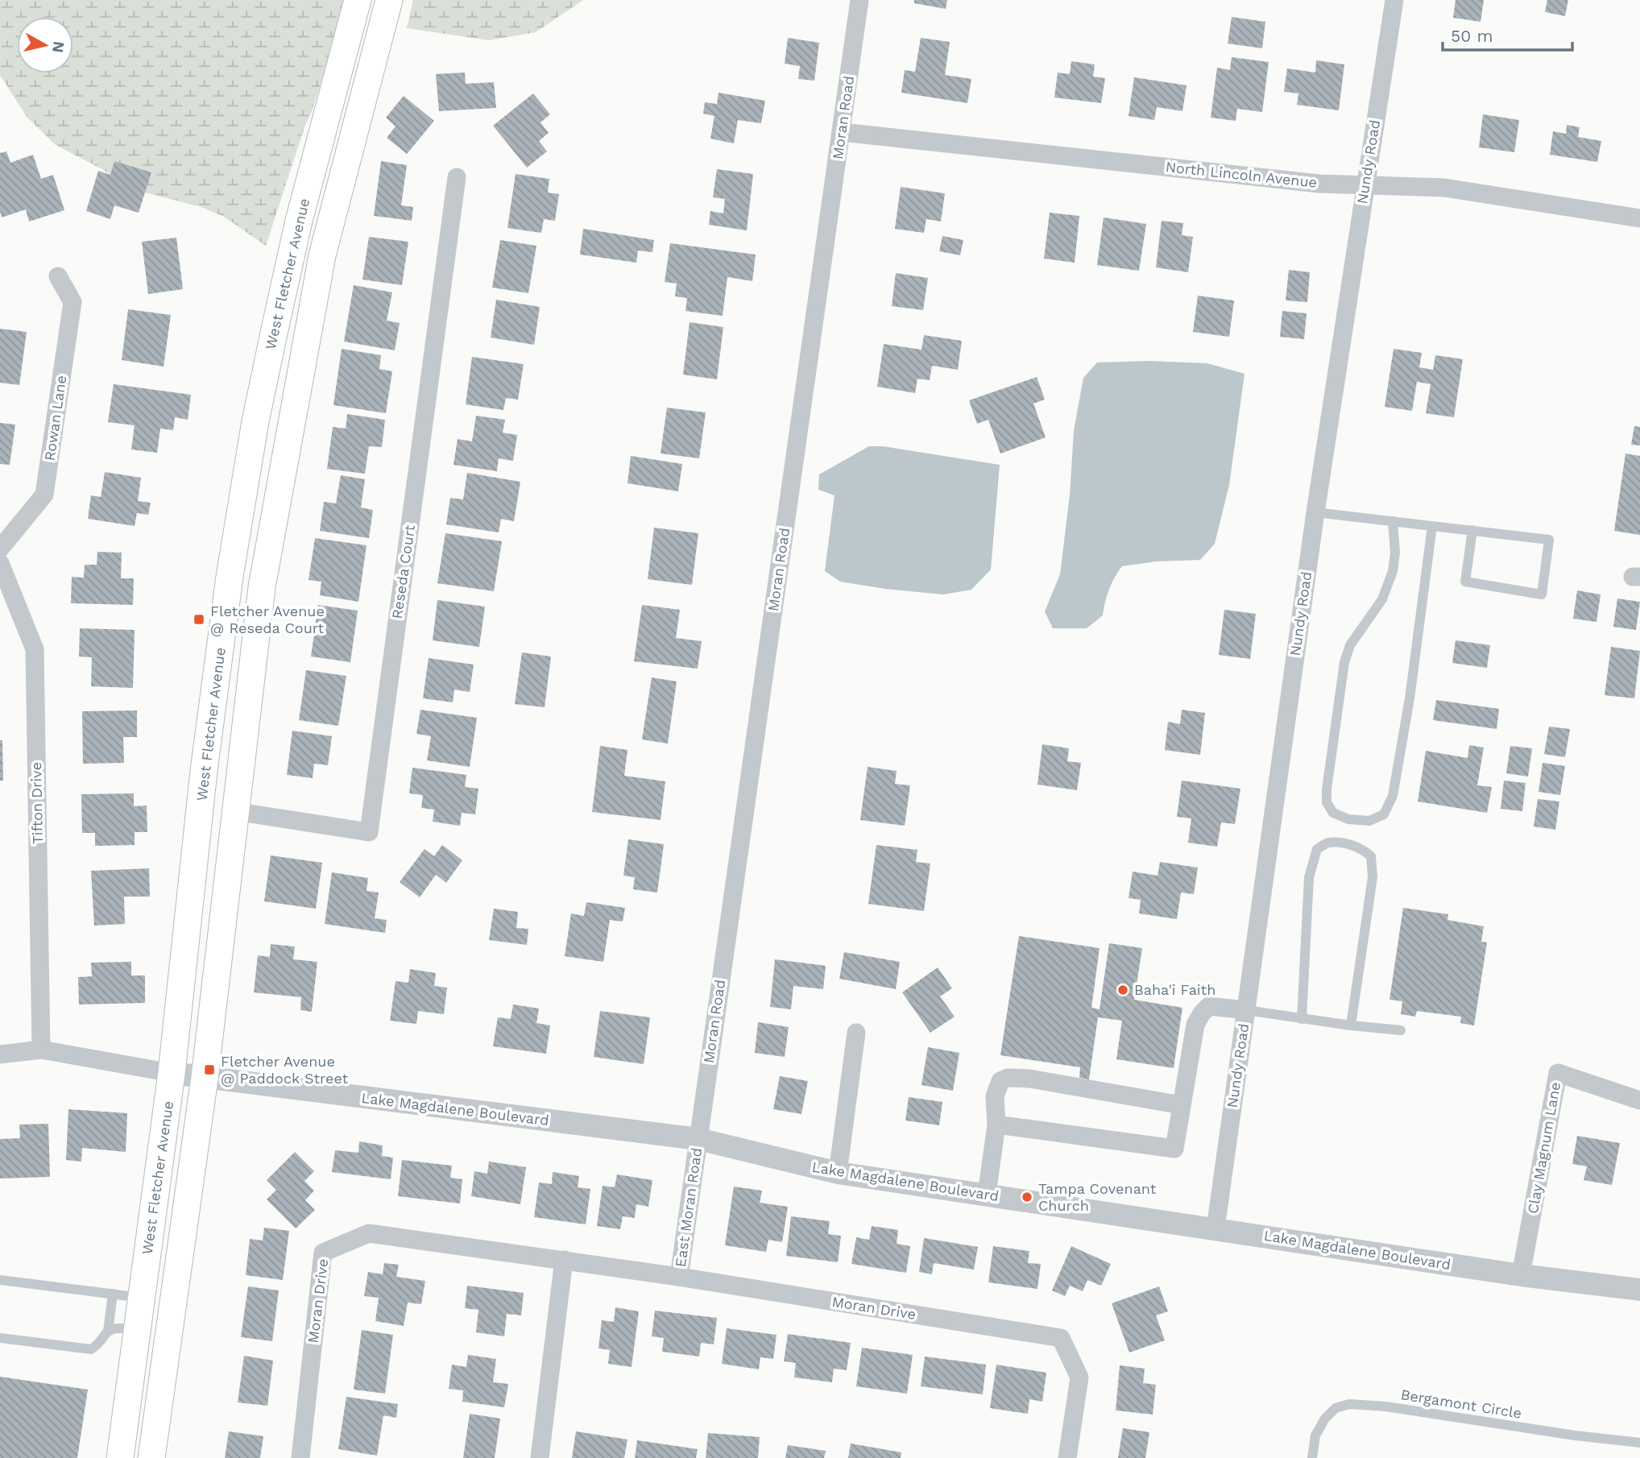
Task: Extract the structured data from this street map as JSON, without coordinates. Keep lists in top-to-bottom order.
{
  "streets": {
    "main road": ["West Fletcher Avenue"],
    "street": [
      "Moran Road",
      "Nundy Road",
      "North Lincoln Avenue",
      "Rowan Lane",
      "Reseda Court",
      "Tifton Drive",
      "Lake Magdalene Boulevard",
      "Clay Magnum Lane",
      "East Moran Road",
      "Moran Drive"
    ],
    "lane": ["Bergamont Circle"]
  },
  "crossings": [
    ["Moran Road", "North Lincoln Avenue"],
    ["Moran Road", "Lake Magdalene Boulevard"],
    ["Moran Road", "East Moran Road"],
    ["Nundy Road", "North Lincoln Avenue"],
    ["Nundy Road", "Lake Magdalene Boulevard"],
    ["West Fletcher Avenue", "Reseda Court"],
    ["West Fletcher Avenue", "Lake Magdalene Boulevard"],
    ["Lake Magdalene Boulevard", "Clay Magnum Lane"],
    ["Lake Magdalene Boulevard", "East Moran Road"],
    ["East Moran Road", "Moran Drive"]
  ],
  "places": {
    "transit": ["Fletcher Avenue @ Reseda Court", "Fletcher Avenue @ Paddock Street"],
    "other": ["Baha'i Faith", "Tampa Covenant Church"]
  },
  "scale_bar": "50 m",
  "north": "right"
}
